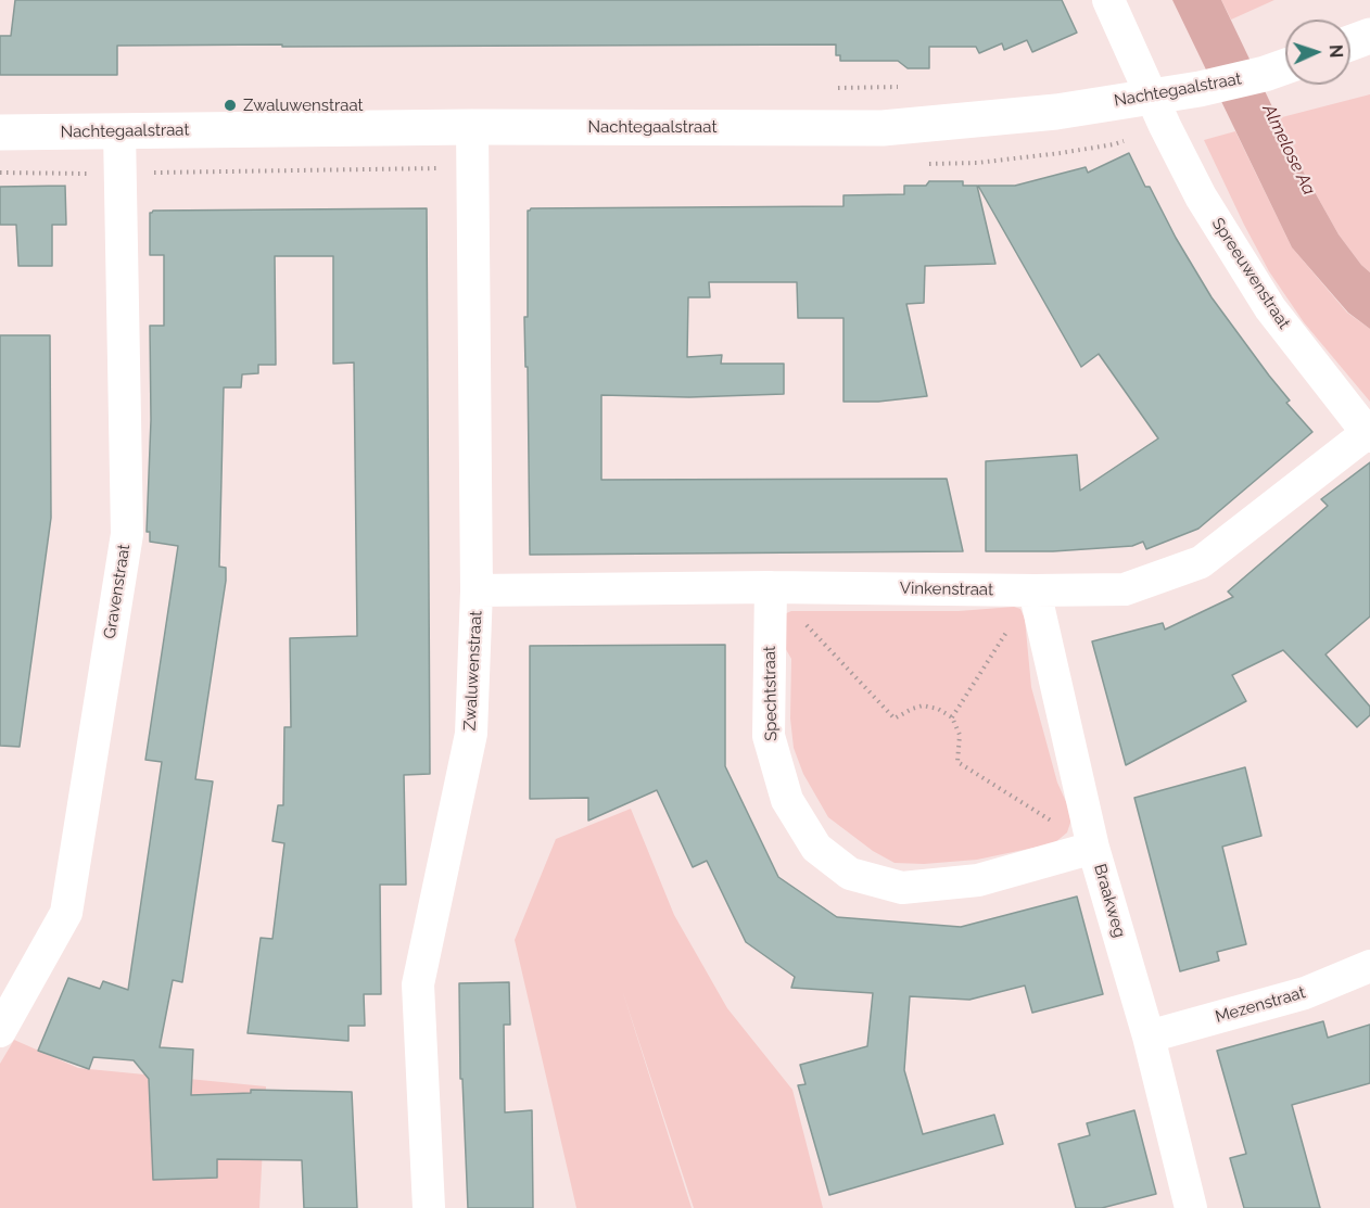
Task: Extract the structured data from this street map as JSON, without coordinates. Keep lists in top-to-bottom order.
{
  "streets": {
    "street": [
      "Nachtegaalstraat",
      "Spreeuwenstraat",
      "Vinkenstraat",
      "Gravenstraat",
      "Zwaluwenstraat",
      "Spechtstraat",
      "Braakweg",
      "Mezenstraat"
    ]
  },
  "crossings": [
    ["Nachtegaalstraat", "Spreeuwenstraat"],
    ["Nachtegaalstraat", "Gravenstraat"],
    ["Nachtegaalstraat", "Zwaluwenstraat"],
    ["Spreeuwenstraat", "Vinkenstraat"],
    ["Vinkenstraat", "Zwaluwenstraat"],
    ["Vinkenstraat", "Spechtstraat"],
    ["Vinkenstraat", "Braakweg"],
    ["Spechtstraat", "Braakweg"],
    ["Braakweg", "Mezenstraat"]
  ],
  "water": ["Almelose Aa"],
  "places": ["Zwaluwenstraat"],
  "north": "right"
}
